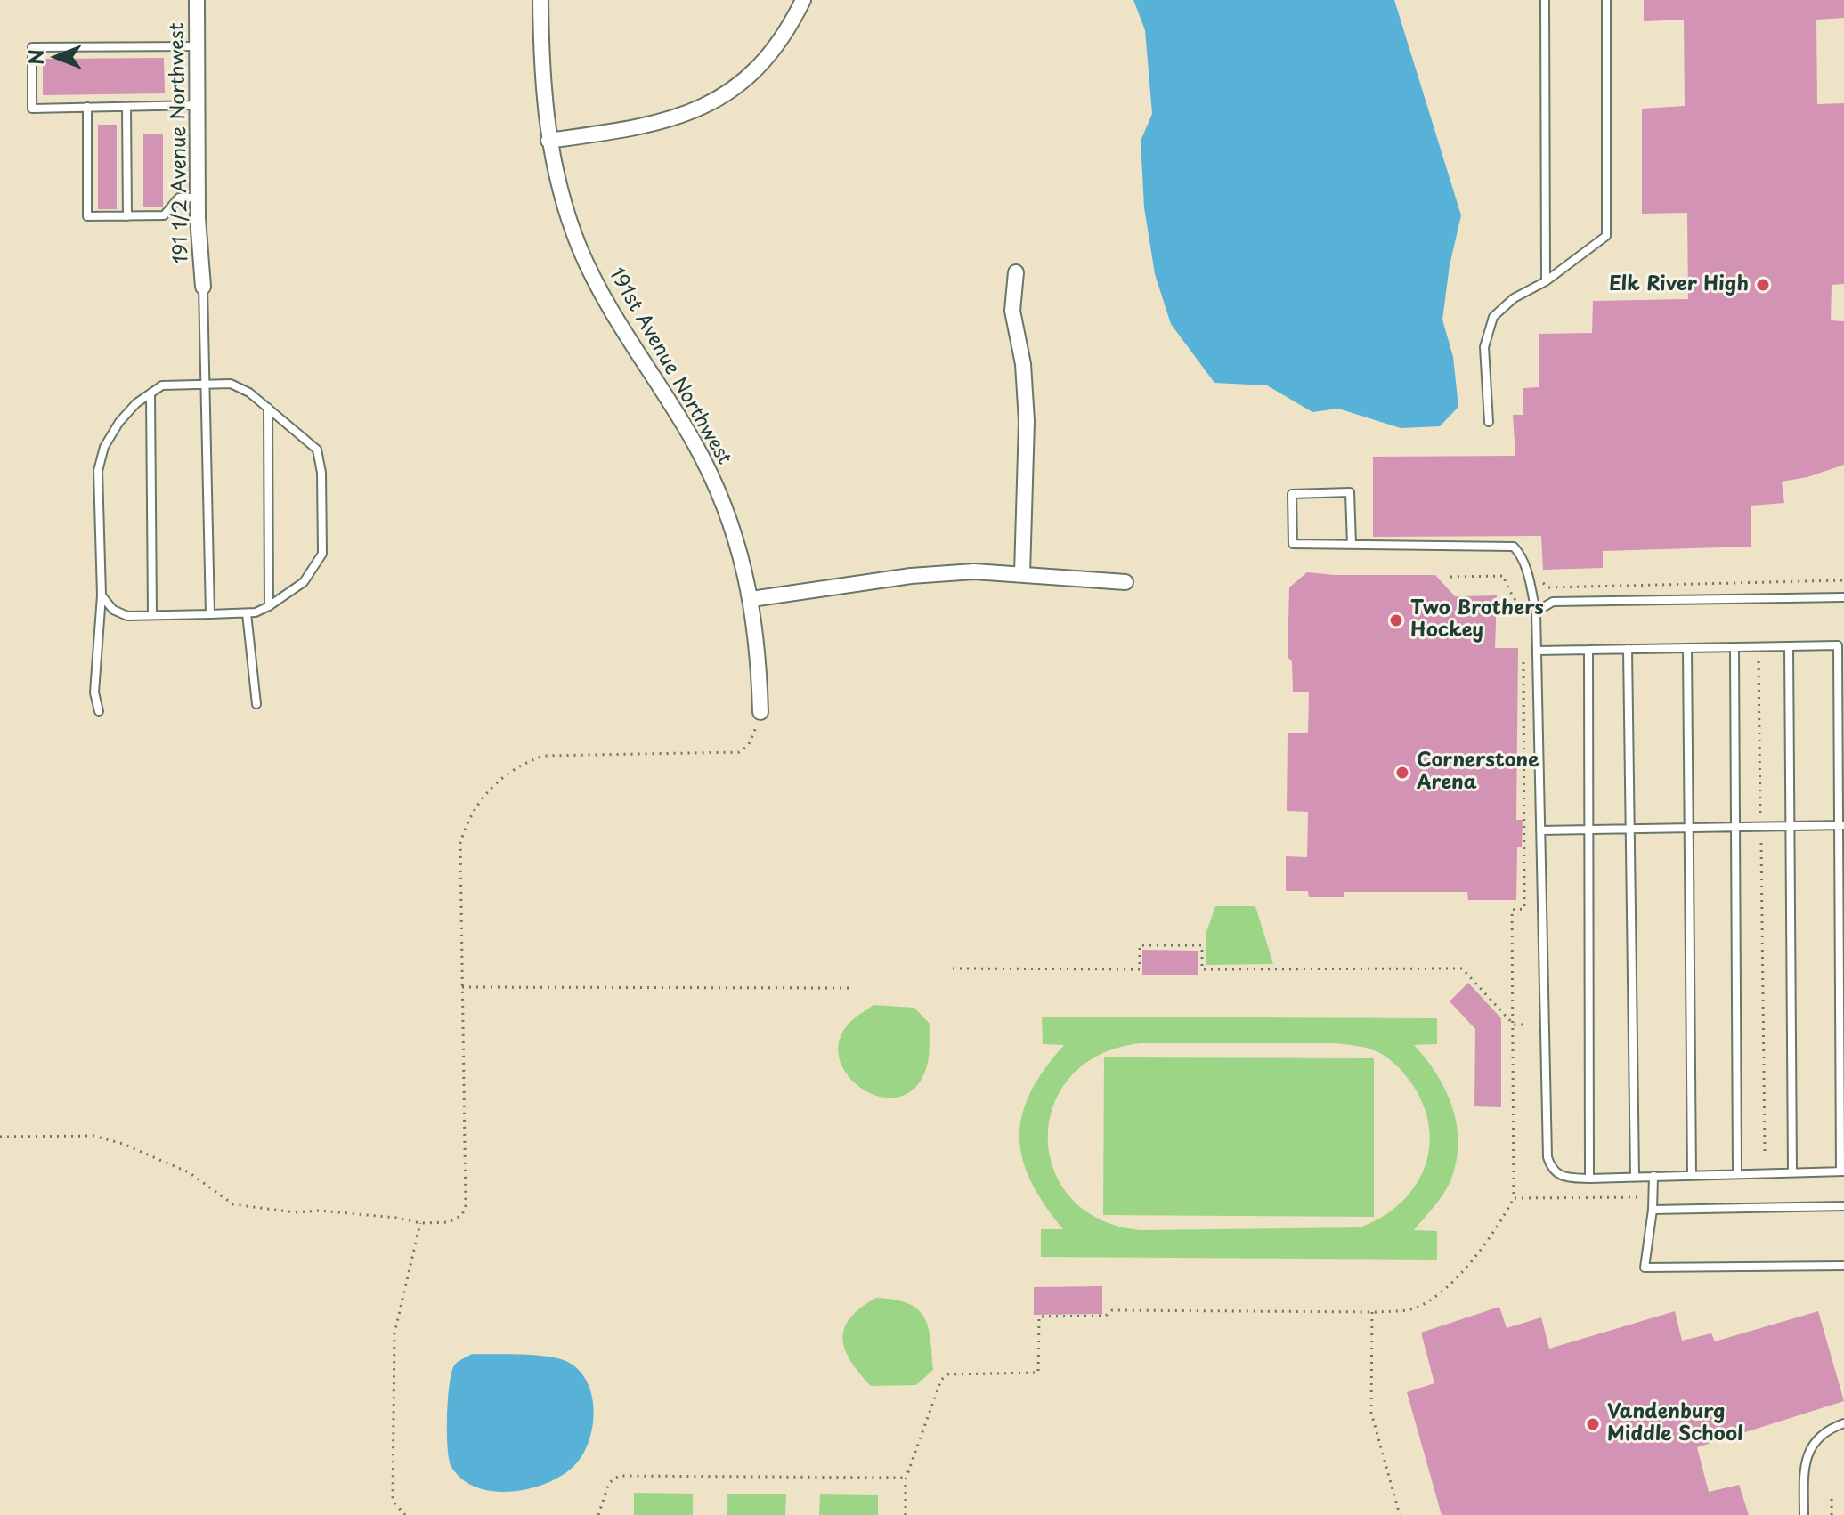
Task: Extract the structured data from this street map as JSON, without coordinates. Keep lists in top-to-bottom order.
{
  "streets": {
    "street": ["191 1/2 Avenue Northwest", "191st Avenue Northwest"]
  },
  "places": [
    "Elk River High",
    "Two Brothers Hockey",
    "Cornerstone Arena",
    "Vandenburg Middle School"
  ],
  "north": "left"
}
